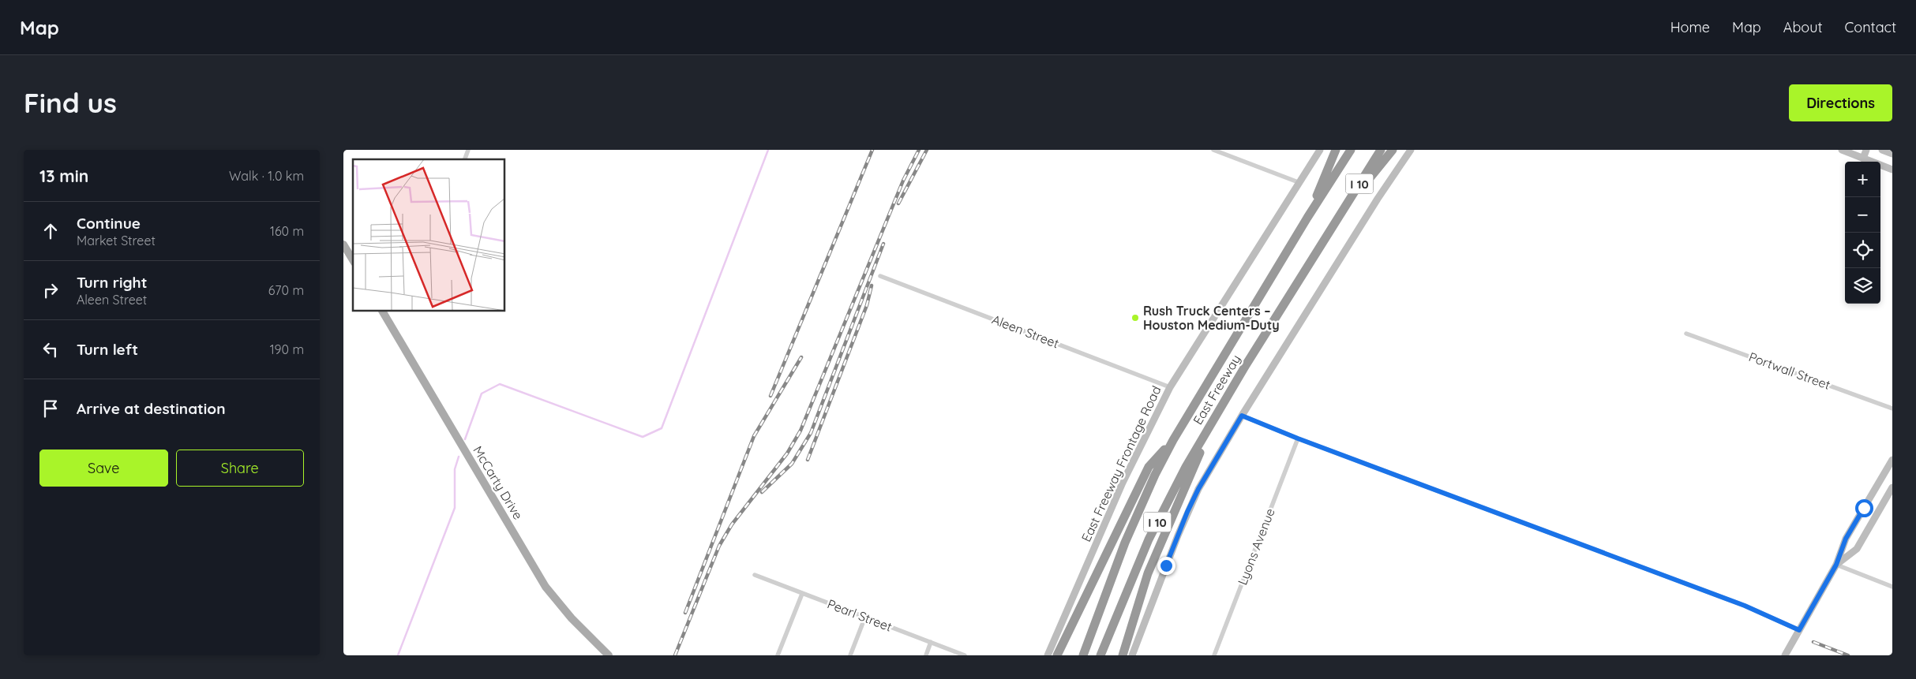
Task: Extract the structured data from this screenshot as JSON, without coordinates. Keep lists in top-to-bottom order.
{
  "streets": {
    "highway": ["I 10", "East Freeway"],
    "main road": ["East Freeway Frontage Road", "McCarty Drive"],
    "street": [
      "Aleen Street",
      "Portwall Street",
      "Lyons Avenue",
      "Pearl Street"
    ]
  },
  "crossings": [
    ["Aleen Street", "East Freeway Frontage Road"]
  ],
  "places": ["Rush Truck Centers – Houston Medium-Duty"],
  "page": {
    "header": "Map",
    "nav": [
      "Home",
      "Map",
      "About",
      "Contact"
    ],
    "buttons": [
      "Directions",
      ["Save", "Share"]
    ],
    "title": "Find us",
    "heading": ["13 min", "Walk · 1.0 km"],
    "map_buttons": ["+", "−"],
    "list": [
      ["Continue", "Market Street", "160 m"],
      ["Turn right", "Aleen Street", "670 m"],
      ["Turn left", "190 m"],
      "Arrive at destination"
    ]
  }
}
